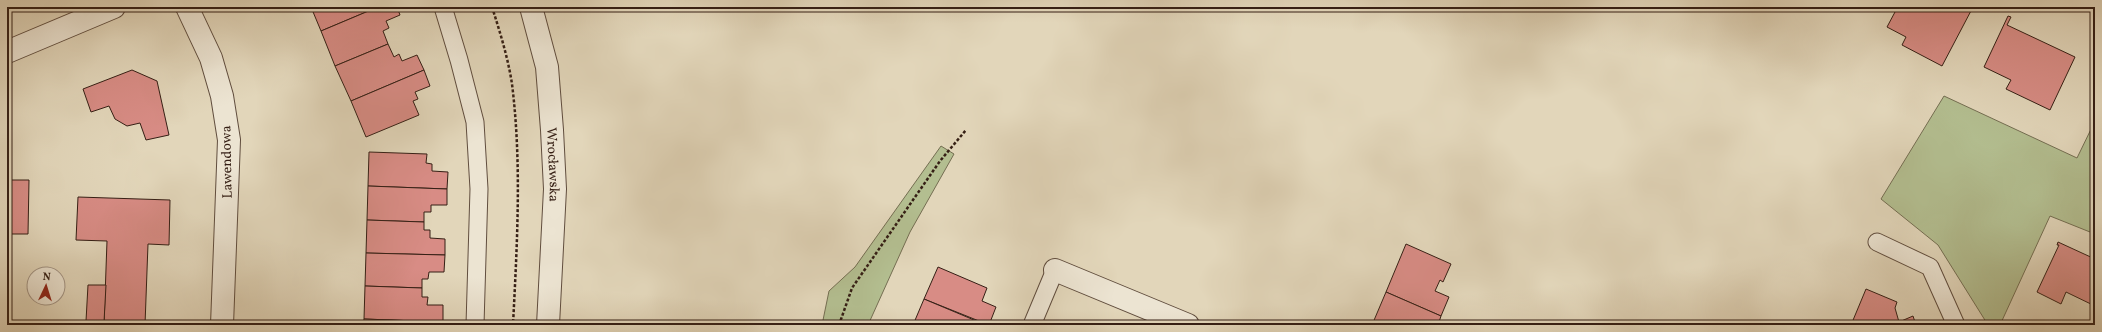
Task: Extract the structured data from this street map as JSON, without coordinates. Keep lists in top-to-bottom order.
{
  "streets": {
    "street": ["Lawendowa", "Wrocławska"]
  },
  "north": "top"
}
